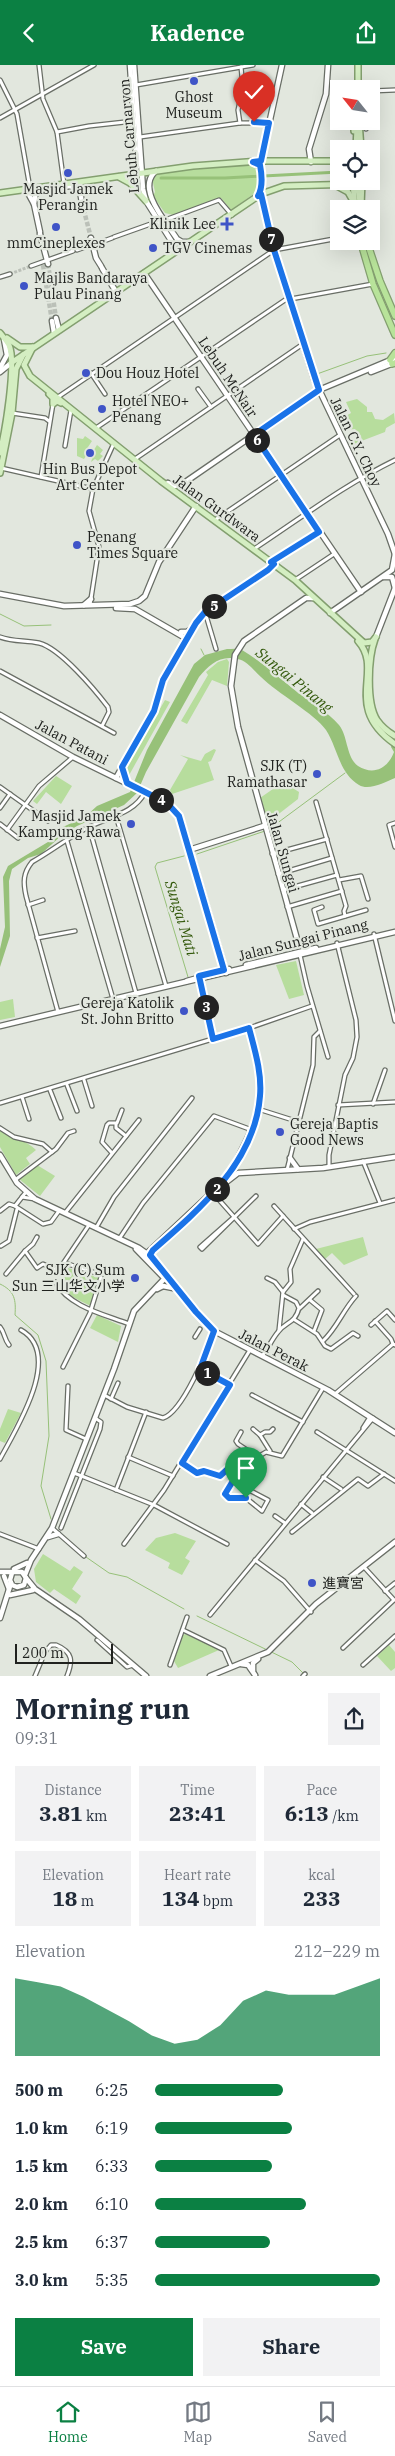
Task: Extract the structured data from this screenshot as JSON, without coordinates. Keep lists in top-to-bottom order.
{
  "streets": {
    "main road": ["Jalan Gurdwara"],
    "street": [
      "Lebuh Carnarvon",
      "Lebuh McNair",
      "Jalan C.Y. Choy",
      "Jalan Patani",
      "Jalan Sungai",
      "Jalan Sungai Pinang",
      "Jalan Perak"
    ]
  },
  "crossings": [
    ["Jalan Gurdwara", "Jalan Sungai"],
    ["Jalan Patani", "Jalan Sungai Pinang"],
    ["Jalan Sungai", "Jalan Sungai Pinang"]
  ],
  "water": ["Sungai Pinang", "Sungai Mati"],
  "places": {
    "other": [
      "Ghost Museum",
      "Masjid Jamek Perangin",
      "mmCineplexes",
      "TGV Cinemas",
      "Majlis Bandaraya Pulau Pinang",
      "Dou Houz Hotel",
      "Hotel NEO+ Penang",
      "Hin Bus Depot Art Center",
      "Penang Times Square",
      "SJK (T) Ramathasar",
      "Masjid Jamek Kampung Rawa",
      "Gereja Katolik St. John Britto",
      "Gereja Baptis Good News",
      "SJK (C) Sum Sun 三山华文小学",
      "進寶宮"
    ],
    "health": ["Klinik Lee"]
  },
  "scale_bar": "200 m",
  "north": "top left",
  "page": {
    "header": "Kadence",
    "pins": [
      "7",
      "6",
      "5",
      "4",
      "3",
      "2",
      "1"
    ],
    "scale": "200 m",
    "heading": ["Morning run", "09:31"],
    "stats": [
      ["Distance", "3.81 km"],
      ["Time", "23:41"],
      ["Pace", "6:13 /km"],
      ["Elevation", "18 m"],
      ["Heart rate", "134 bpm"],
      ["kcal", "233"]
    ],
    "chart": ["Elevation", "212–229 m"],
    "list": [
      {
        "name": "500 m",
        "note": "6:25"
      },
      {
        "name": "1.0 km",
        "note": "6:19"
      },
      {
        "name": "1.5 km",
        "note": "6:33"
      },
      {
        "name": "2.0 km",
        "note": "6:10"
      },
      {
        "name": "2.5 km",
        "note": "6:37"
      },
      {
        "name": "3.0 km",
        "note": "5:35"
      }
    ],
    "buttons": ["Save", "Share"],
    "tabs": ["Home", "Map", "Saved"]
  }
}
